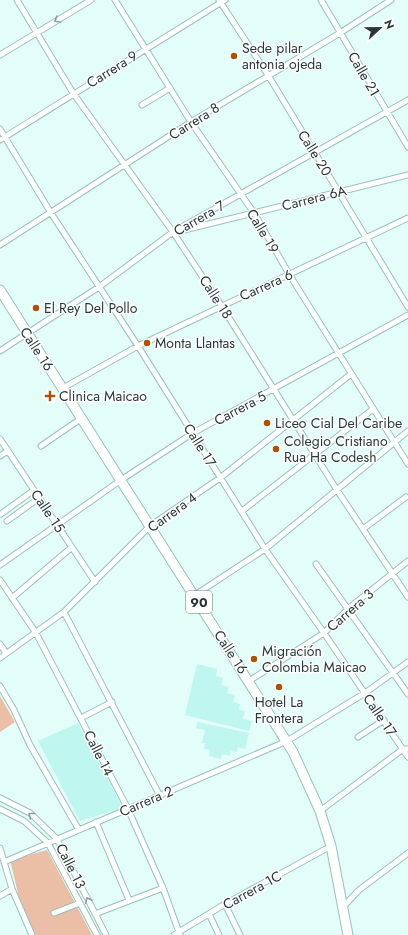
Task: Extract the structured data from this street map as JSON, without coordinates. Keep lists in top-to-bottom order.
{
  "streets": {
    "highway": ["Calle 16", "90"],
    "street": [
      "Carrera 9",
      "Calle 21",
      "Carrera 8",
      "Calle 20",
      "Carrera 6A",
      "Carrera 7",
      "Calle 19",
      "Carrera 6",
      "Calle 18",
      "Carrera 5",
      "Calle 17",
      "Calle 15",
      "Carrera 4",
      "Carrera 3",
      "Calle 14",
      "Carrera 2",
      "Calle 13",
      "Carrera 1C"
    ]
  },
  "crossings": [
    ["Carrera 9", "Calle 20"],
    ["Carrera 9", "Calle 19"],
    ["Carrera 9", "Calle 18"],
    ["Carrera 9", "Calle 17"],
    ["Calle 21", "Carrera 8"],
    ["Calle 21", "Carrera 7"],
    ["Carrera 8", "Calle 20"],
    ["Carrera 8", "Calle 19"],
    ["Carrera 8", "Calle 18"],
    ["Carrera 8", "Calle 17"],
    ["Calle 20", "Carrera 6A"],
    ["Calle 20", "Carrera 7"],
    ["Calle 20", "Carrera 6"],
    ["Carrera 6A", "Carrera 7"],
    ["Carrera 6A", "Calle 19"],
    ["Carrera 6A", "Calle 18"],
    ["Carrera 7", "Calle 19"],
    ["Carrera 7", "Calle 18"],
    ["Carrera 7", "Calle 16"],
    ["Carrera 7", "Calle 17"],
    ["Calle 19", "Carrera 6"],
    ["Calle 19", "Carrera 5"],
    ["Calle 19", "Carrera 4"],
    ["Carrera 6", "Calle 18"],
    ["Carrera 6", "Calle 16"],
    ["Carrera 6", "Calle 17"],
    ["Calle 18", "Carrera 5"],
    ["Calle 18", "Carrera 4"],
    ["Calle 18", "Carrera 3"],
    ["Calle 16", "Carrera 5"],
    ["Calle 16", "Carrera 4"],
    ["Calle 16", "Carrera 3"],
    ["Calle 16", "Carrera 2"],
    ["Calle 16", "Carrera 1C"],
    ["Carrera 5", "Calle 17"],
    ["Carrera 5", "Calle 15"],
    ["Calle 17", "Carrera 4"],
    ["Calle 17", "Carrera 3"],
    ["Calle 17", "Carrera 2"],
    ["Calle 15", "Carrera 4"],
    ["Carrera 4", "Calle 14"],
    ["Calle 14", "Carrera 2"],
    ["Calle 14", "Carrera 1C"],
    ["Carrera 2", "Calle 13"]
  ],
  "places": {
    "other": [
      "Sede pilar antonia ojeda",
      "El Rey Del Pollo",
      "Monta Llantas",
      "Liceo Cial Del Caribe",
      "Colegio Cristiano Rua Ha Codesh",
      "Migración Colombia Maicao",
      "Hotel La Frontera"
    ],
    "health": ["Clinica Maicao"]
  },
  "north": "right"
}
